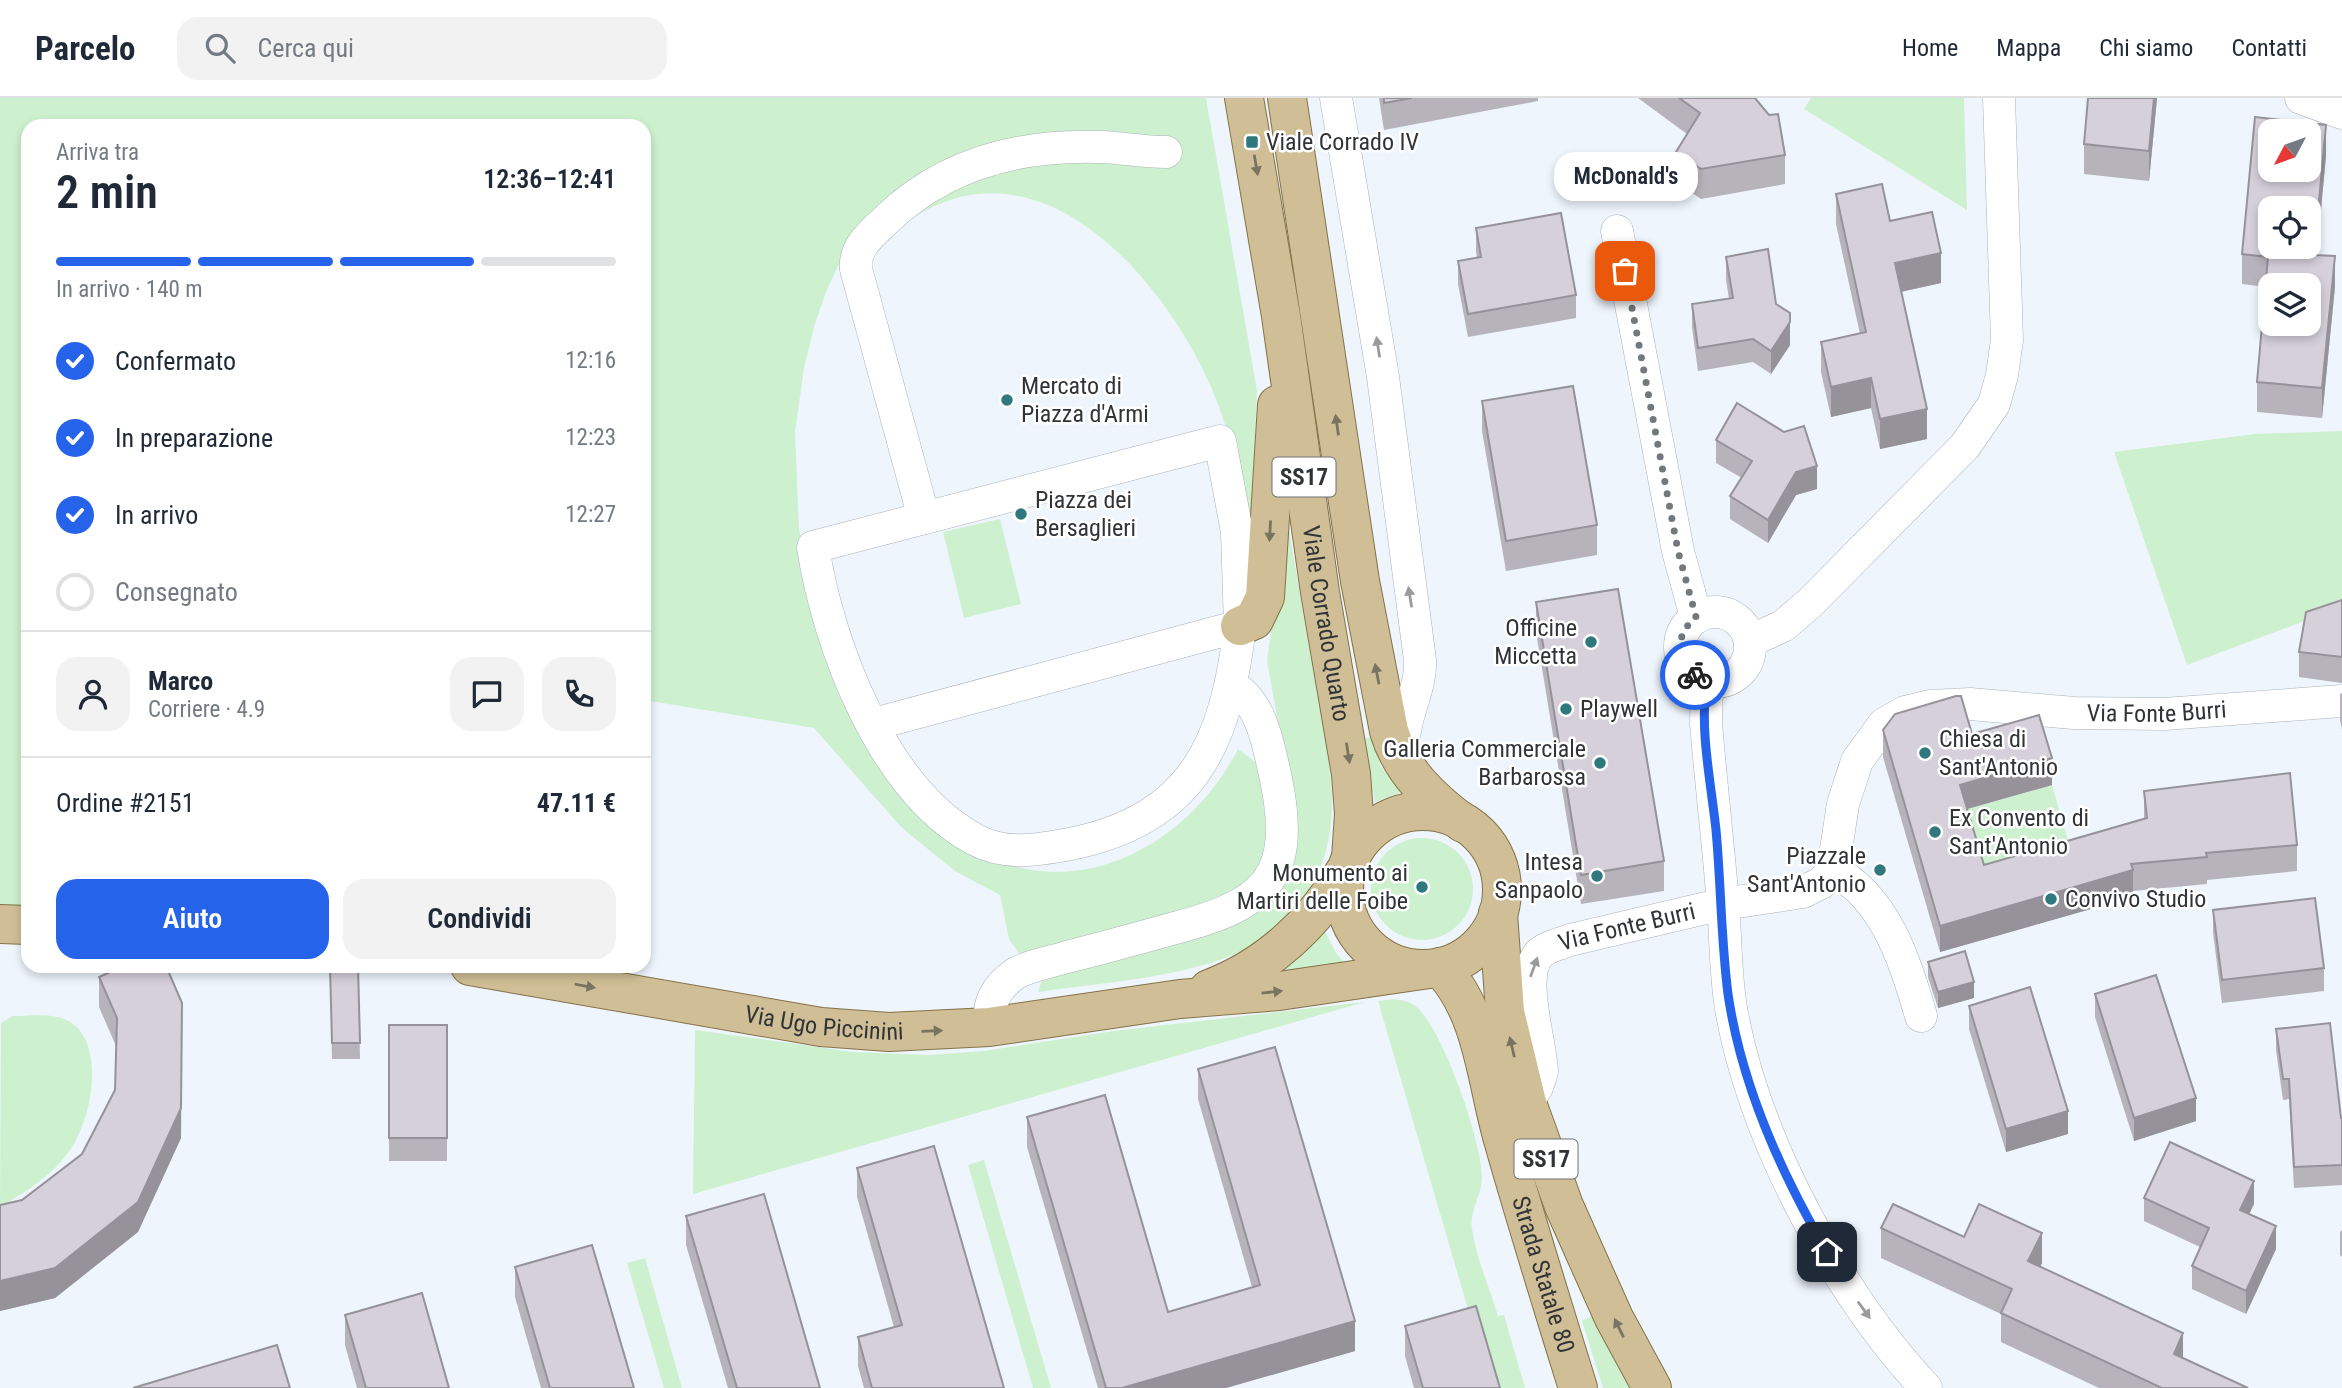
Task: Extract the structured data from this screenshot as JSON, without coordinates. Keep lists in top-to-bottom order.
{
  "streets": {
    "main road": [
      "SS17",
      "Viale Corrado Quarto",
      "Via Ugo Piccinini",
      "Strada Statale 80"
    ],
    "street": ["Via Fonte Burri"]
  },
  "crossings": [
    ["SS17", "Viale Corrado Quarto"],
    ["SS17", "Via Fonte Burri"],
    ["SS17", "Via Ugo Piccinini"],
    ["SS17", "Strada Statale 80"],
    ["Viale Corrado Quarto", "Via Ugo Piccinini"],
    ["Viale Corrado Quarto", "Strada Statale 80"],
    ["Via Ugo Piccinini", "Strada Statale 80"]
  ],
  "one_way": ["Via Ugo Piccinini"],
  "places": {
    "transit": ["Viale Corrado IV"],
    "other": [
      "McDonald's",
      "Mercato di Piazza d'Armi",
      "Piazza dei Bersaglieri",
      "Officine Miccetta",
      "Playwell",
      "Chiesa di Sant'Antonio",
      "Galleria Commerciale Barbarossa",
      "Ex Convento di Sant'Antonio",
      "Piazzale Sant'Antonio",
      "Intesa Sanpaolo",
      "Monumento ai Martiri delle Foibe",
      "Convivo Studio"
    ]
  },
  "north": "bottom left",
  "page": {
    "header": "Parcelo",
    "search": "Cerca qui",
    "nav": [
      "Home",
      "Mappa",
      "Chi siamo",
      "Contatti"
    ],
    "heading": ["2 min", "Arriva tra", "12:36–12:41"],
    "panel": [
      "Marco",
      "Corriere · 4.9",
      "Ordine #2151",
      "47.11 €"
    ],
    "bubble": "McDonald's",
    "bar": "In arrivo · 140 m",
    "list": [
      ["Confermato", "12:16"],
      ["In preparazione", "12:23"],
      ["In arrivo", "12:27"],
      "Consegnato"
    ],
    "buttons": ["Aiuto", "Condividi"]
  }
}
